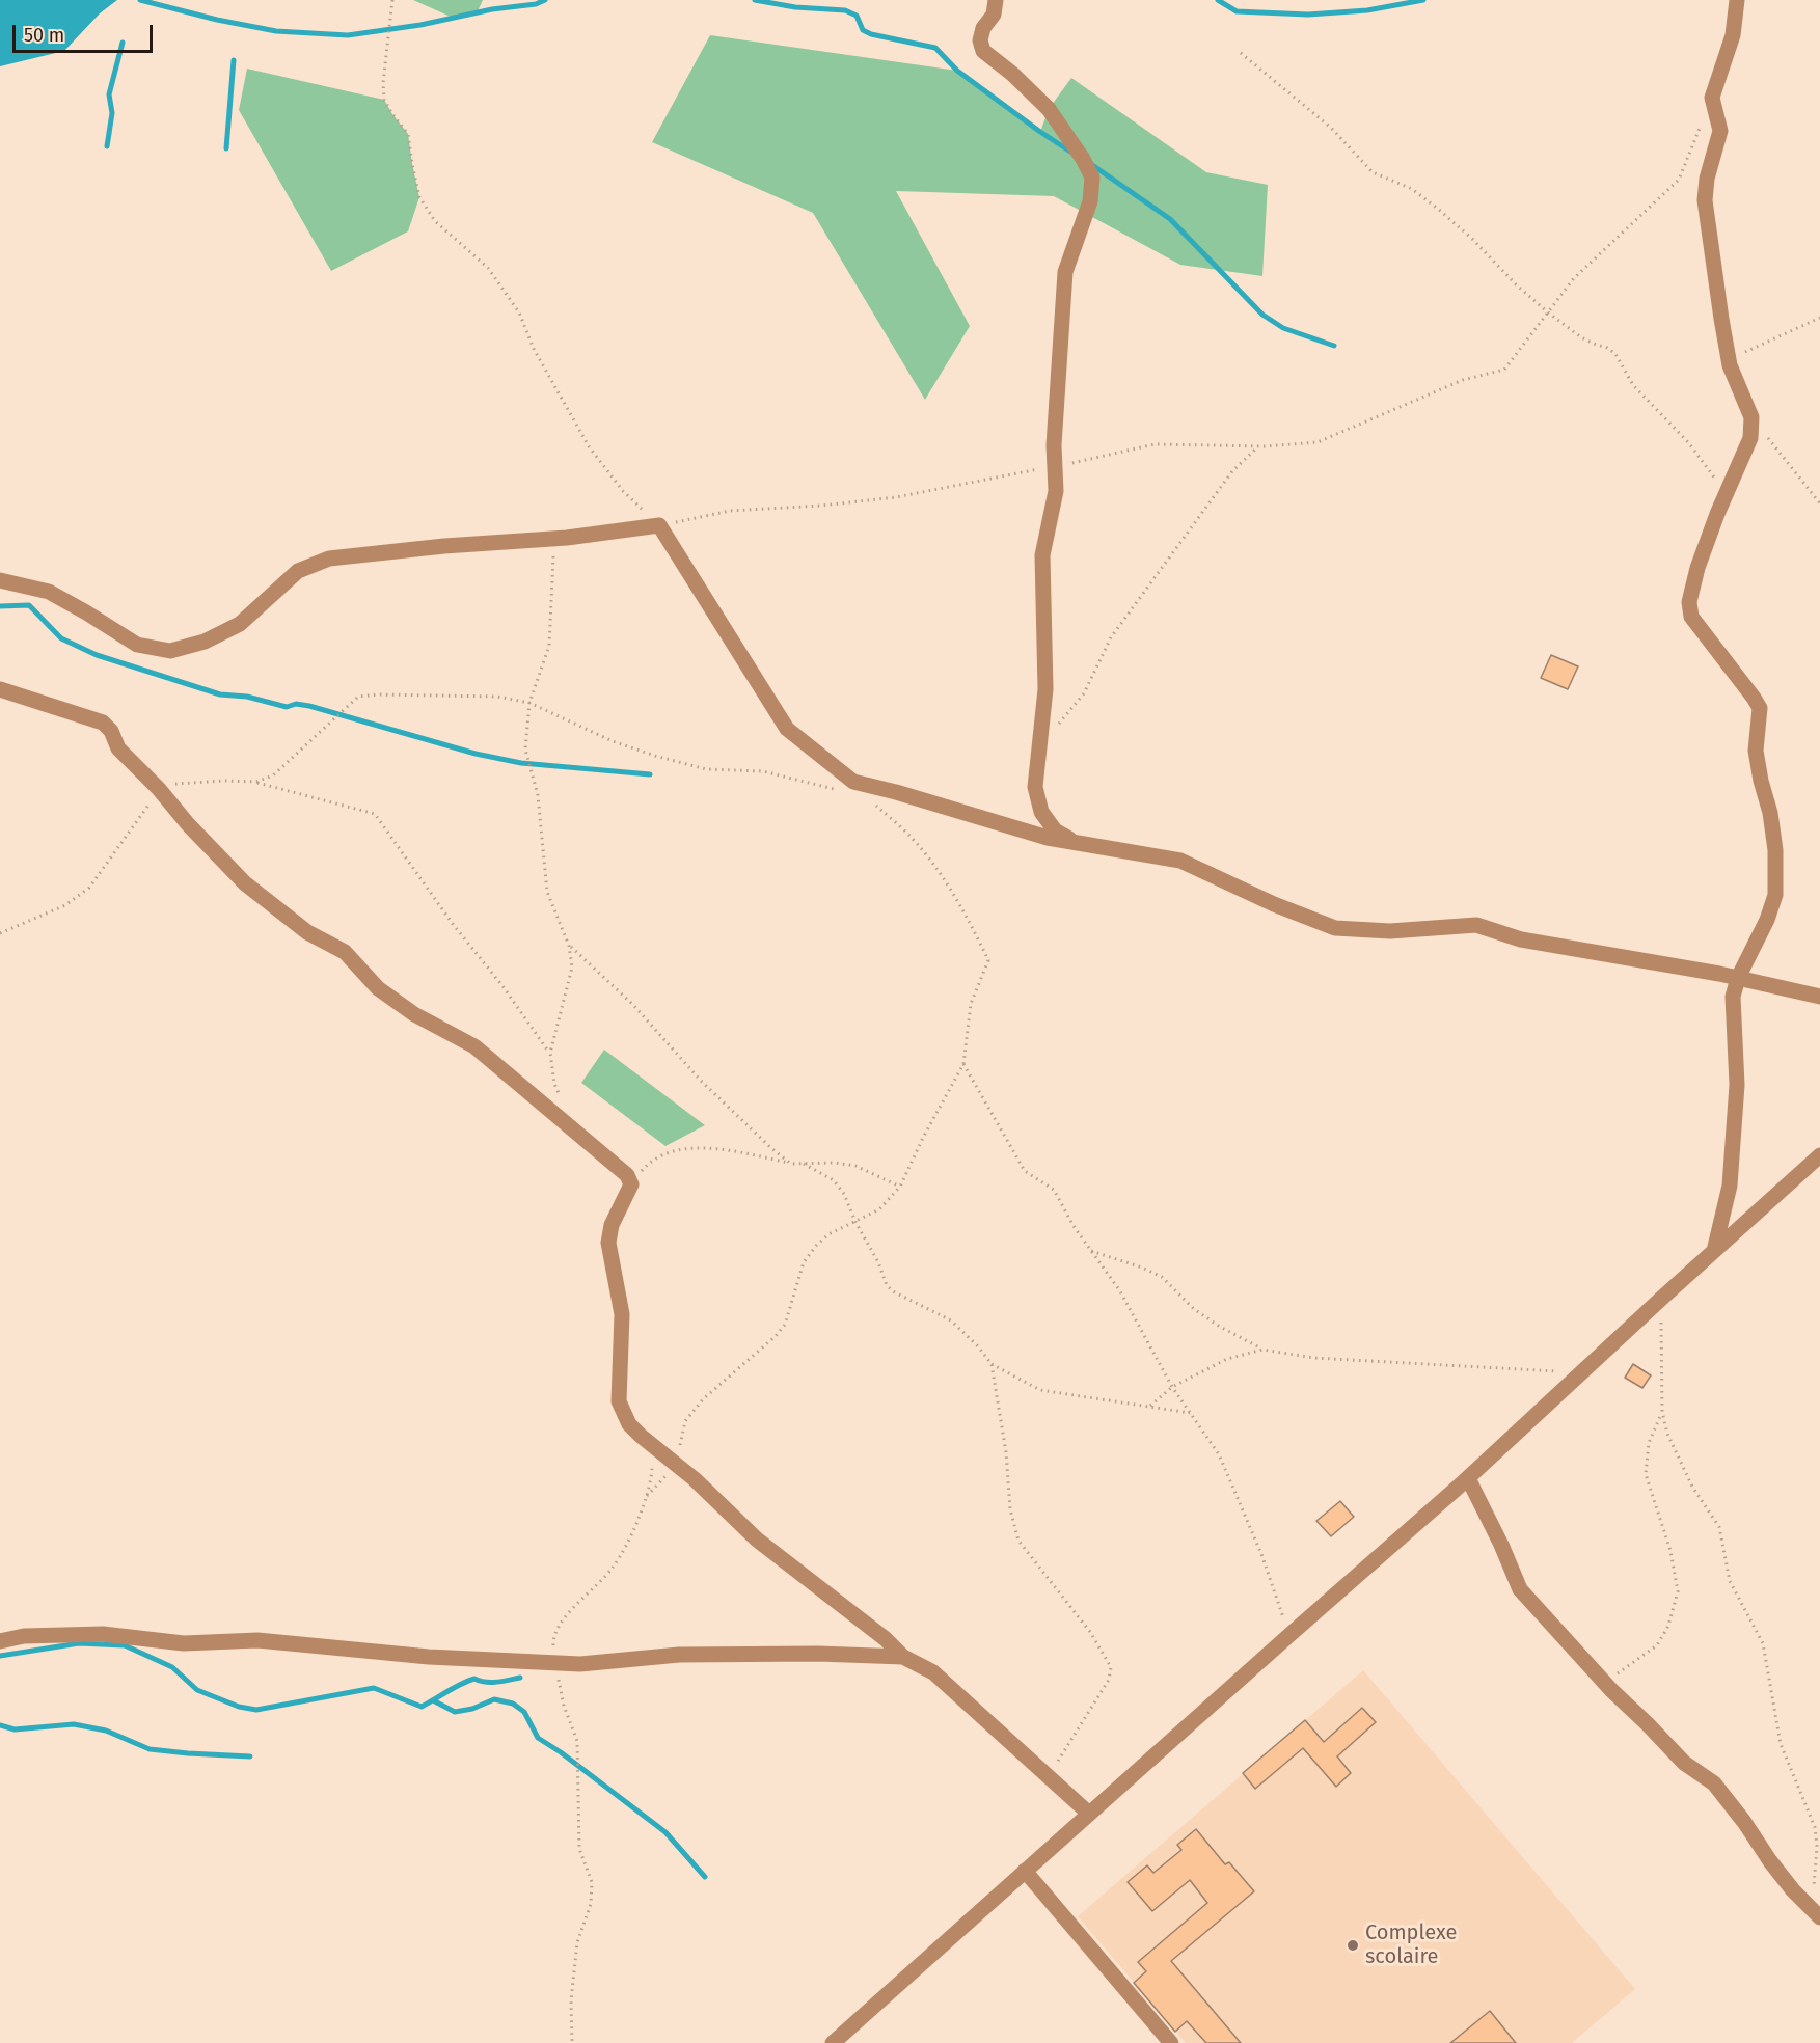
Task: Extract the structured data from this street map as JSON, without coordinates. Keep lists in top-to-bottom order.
{
  "places": ["Complexe scolaire"],
  "scale_bar": "50 m"
}
